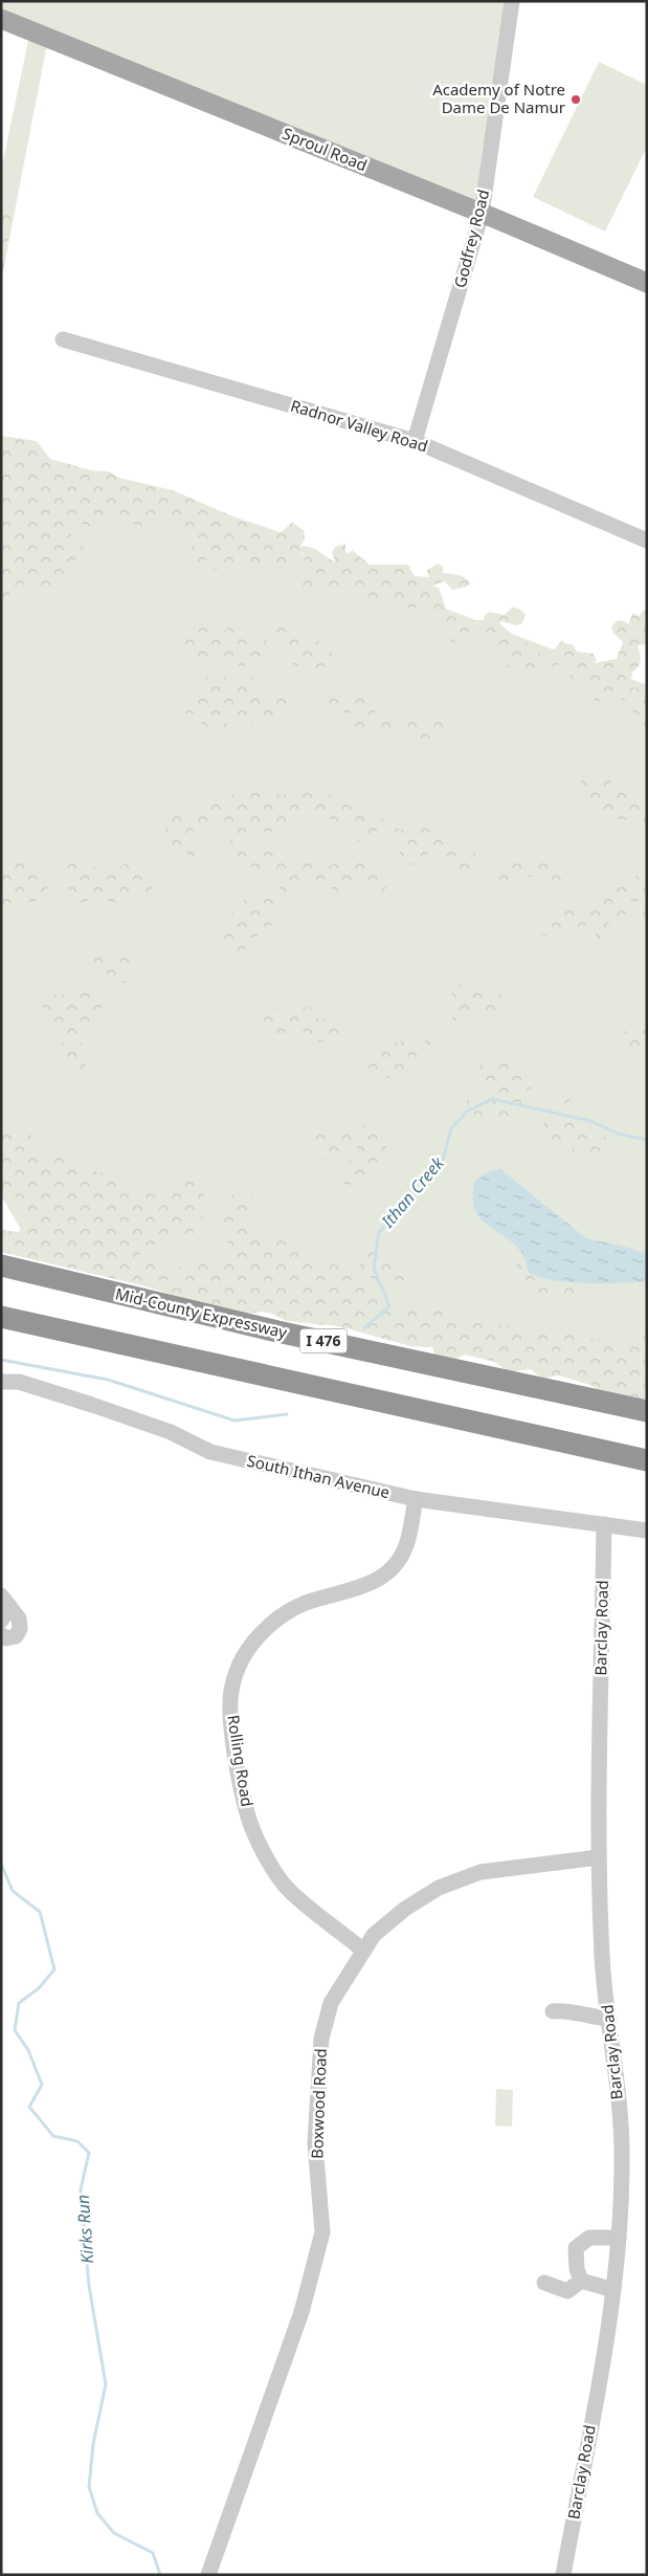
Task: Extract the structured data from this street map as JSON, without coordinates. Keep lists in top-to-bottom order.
{
  "streets": {
    "highway": ["Mid-County Expressway", "I 476"],
    "main road": ["Sproul Road"],
    "street": [
      "Godfrey Road",
      "Radnor Valley Road",
      "South Ithan Avenue",
      "Barclay Road",
      "Rolling Road",
      "Boxwood Road"
    ]
  },
  "crossings": [
    ["Sproul Road", "Godfrey Road"],
    ["Godfrey Road", "Radnor Valley Road"],
    ["South Ithan Avenue", "Barclay Road"],
    ["South Ithan Avenue", "Rolling Road"],
    ["Barclay Road", "Boxwood Road"],
    ["Rolling Road", "Boxwood Road"]
  ],
  "water": ["Ithan Creek", "Kirks Run"],
  "places": ["Academy of Notre Dame De Namur"]
}
